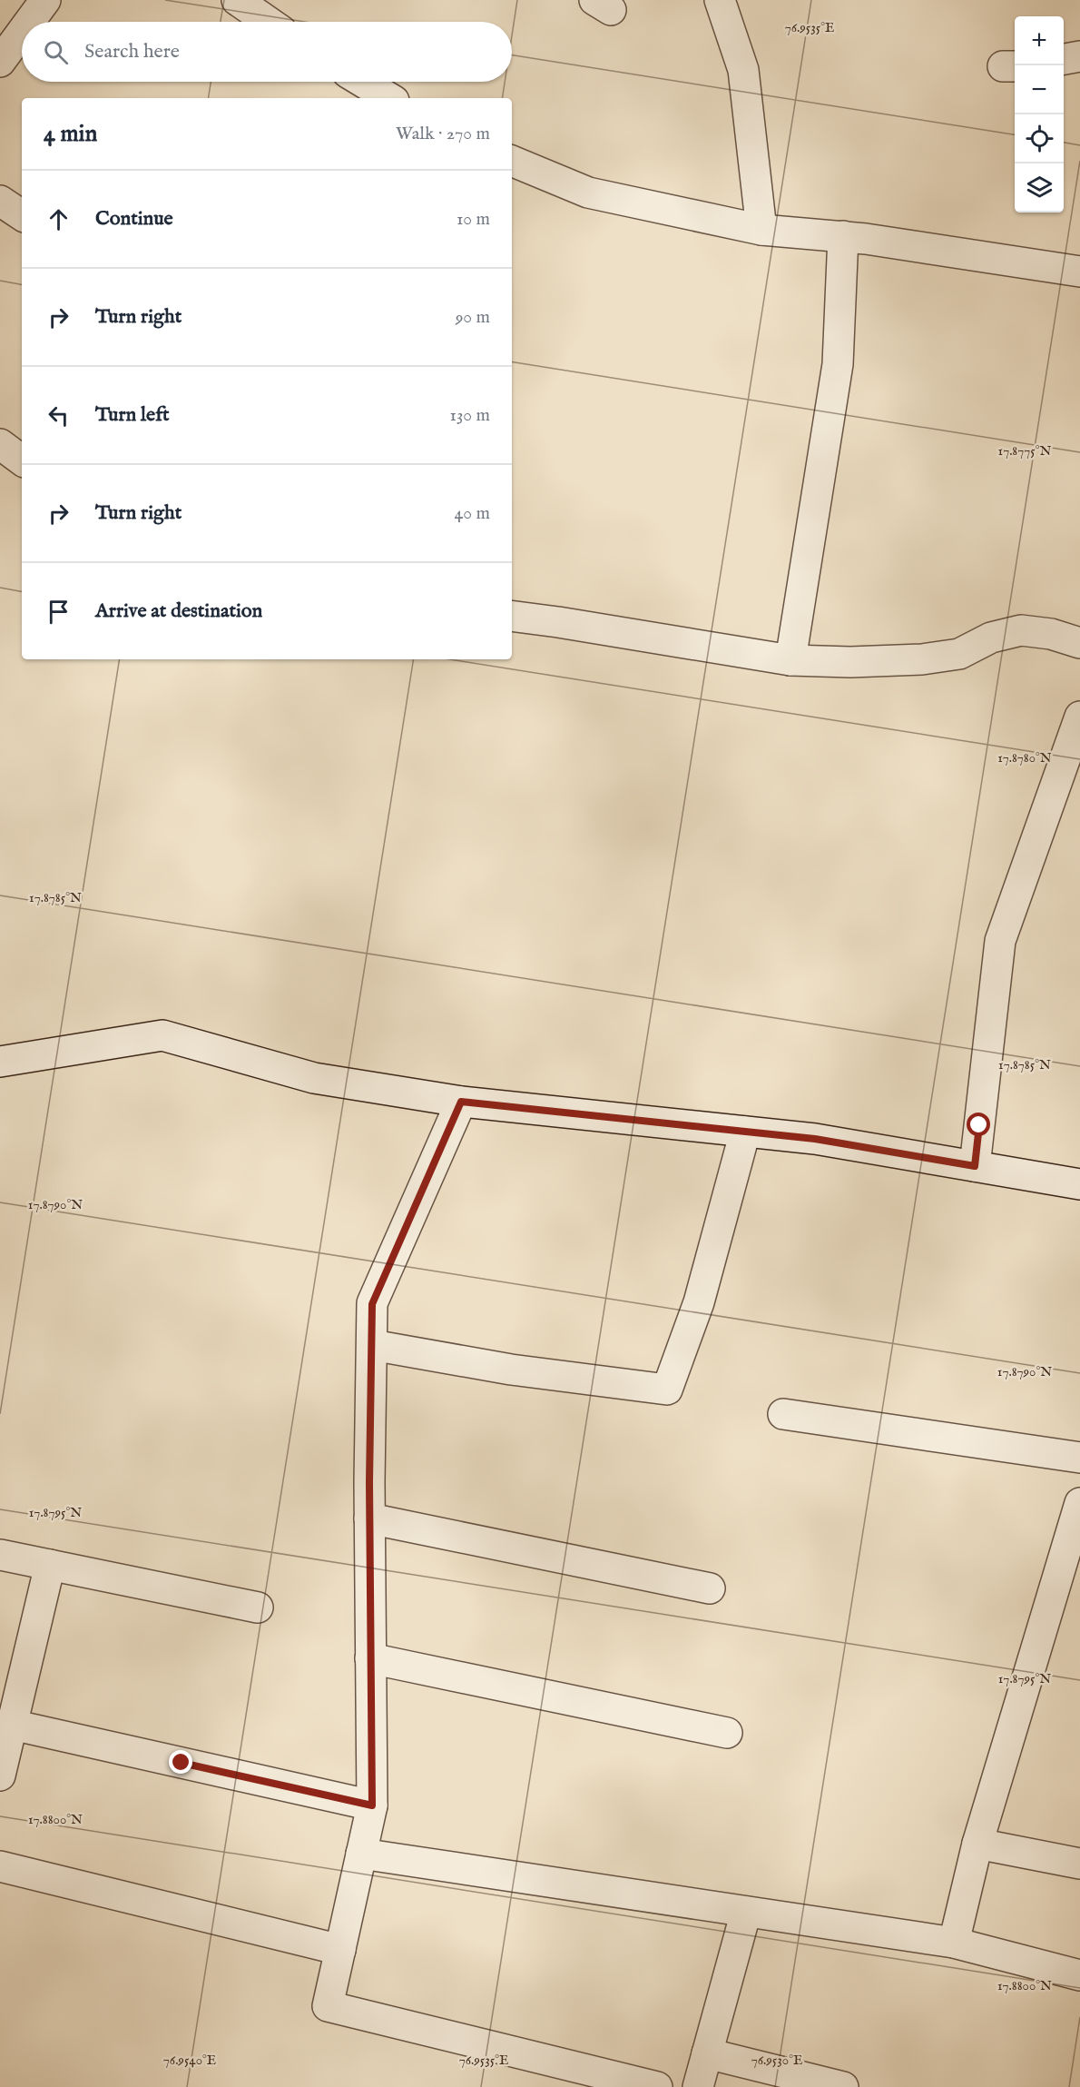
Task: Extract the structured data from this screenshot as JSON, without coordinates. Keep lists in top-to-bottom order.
{
  "page": {
    "map_buttons": ["+", "−"],
    "search": "Search here",
    "heading": ["4 min", "Walk · 270 m"],
    "list": [
      ["Continue", "10 m"],
      ["Turn right", "90 m"],
      ["Turn left", "130 m"],
      ["Turn right", "40 m"],
      "Arrive at destination"
    ]
  },
  "coordinates": [
    "76.9535°E",
    "17.8775°N",
    "17.8780°N",
    "17.8785°N",
    "17.8790°N",
    "17.8795°N",
    "17.8800°N",
    "76.9540°E",
    "76.9530°E"
  ]
}
